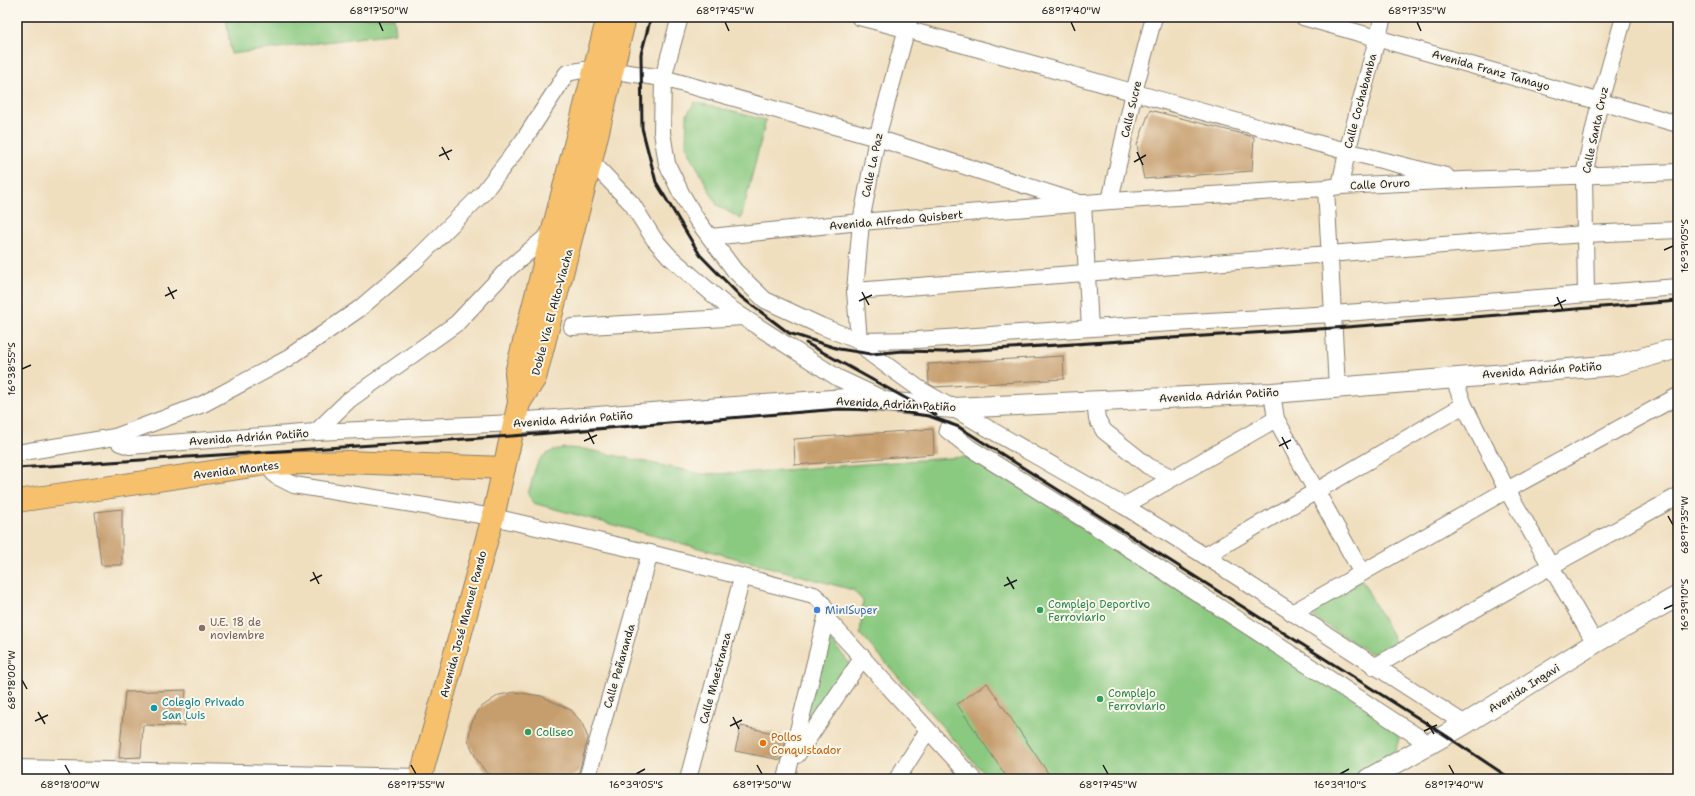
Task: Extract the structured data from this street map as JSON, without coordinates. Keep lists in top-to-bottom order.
{
  "streets": {
    "main road": ["Doble Vía El Alto-Viacha", "Avenida Montes", "Avenida José Manuel Pando"],
    "street": [
      "Avenida Franz Tamayo",
      "Calle Cochabamba",
      "Calle Sucre",
      "Calle Santa Cruz",
      "Calle La Paz",
      "Calle Oruro",
      "Avenida Alfredo Quisbert",
      "Avenida Adrián Patiño",
      "Calle Peñaranda",
      "Calle Maestranza",
      "Avenida Ingavi"
    ]
  },
  "crossings": [
    ["Avenida Franz Tamayo", "Calle Cochabamba"],
    ["Avenida Franz Tamayo", "Calle Santa Cruz"],
    ["Calle Cochabamba", "Calle Oruro"],
    ["Calle Cochabamba", "Avenida Adrián Patiño"],
    ["Calle Sucre", "Calle Oruro"],
    ["Calle Santa Cruz", "Calle Oruro"],
    ["Calle La Paz", "Avenida Alfredo Quisbert"],
    ["Calle Oruro", "Avenida Alfredo Quisbert"],
    ["Doble Vía El Alto-Viacha", "Avenida Adrián Patiño"],
    ["Doble Vía El Alto-Viacha", "Avenida José Manuel Pando"],
    ["Avenida Adrián Patiño", "Avenida José Manuel Pando"],
    ["Avenida Montes", "Avenida José Manuel Pando"]
  ],
  "places": [
    "MiniSuper",
    "Complejo Deportivo Ferroviario",
    "U.E. 18 de noviembre",
    "Complejo Ferroviario",
    "Colegio Privado San Luis",
    "Coliseo",
    "Pollos Conquistador"
  ],
  "coordinates": [
    "68°17'50\"W",
    "68°17'45\"W",
    "68°17'40\"W",
    "68°17'35\"W",
    "16°39'05\"S",
    "16°38'55\"S",
    "16°39'10\"S",
    "68°18'00\"W",
    "68°17'55\"W"
  ]
}
